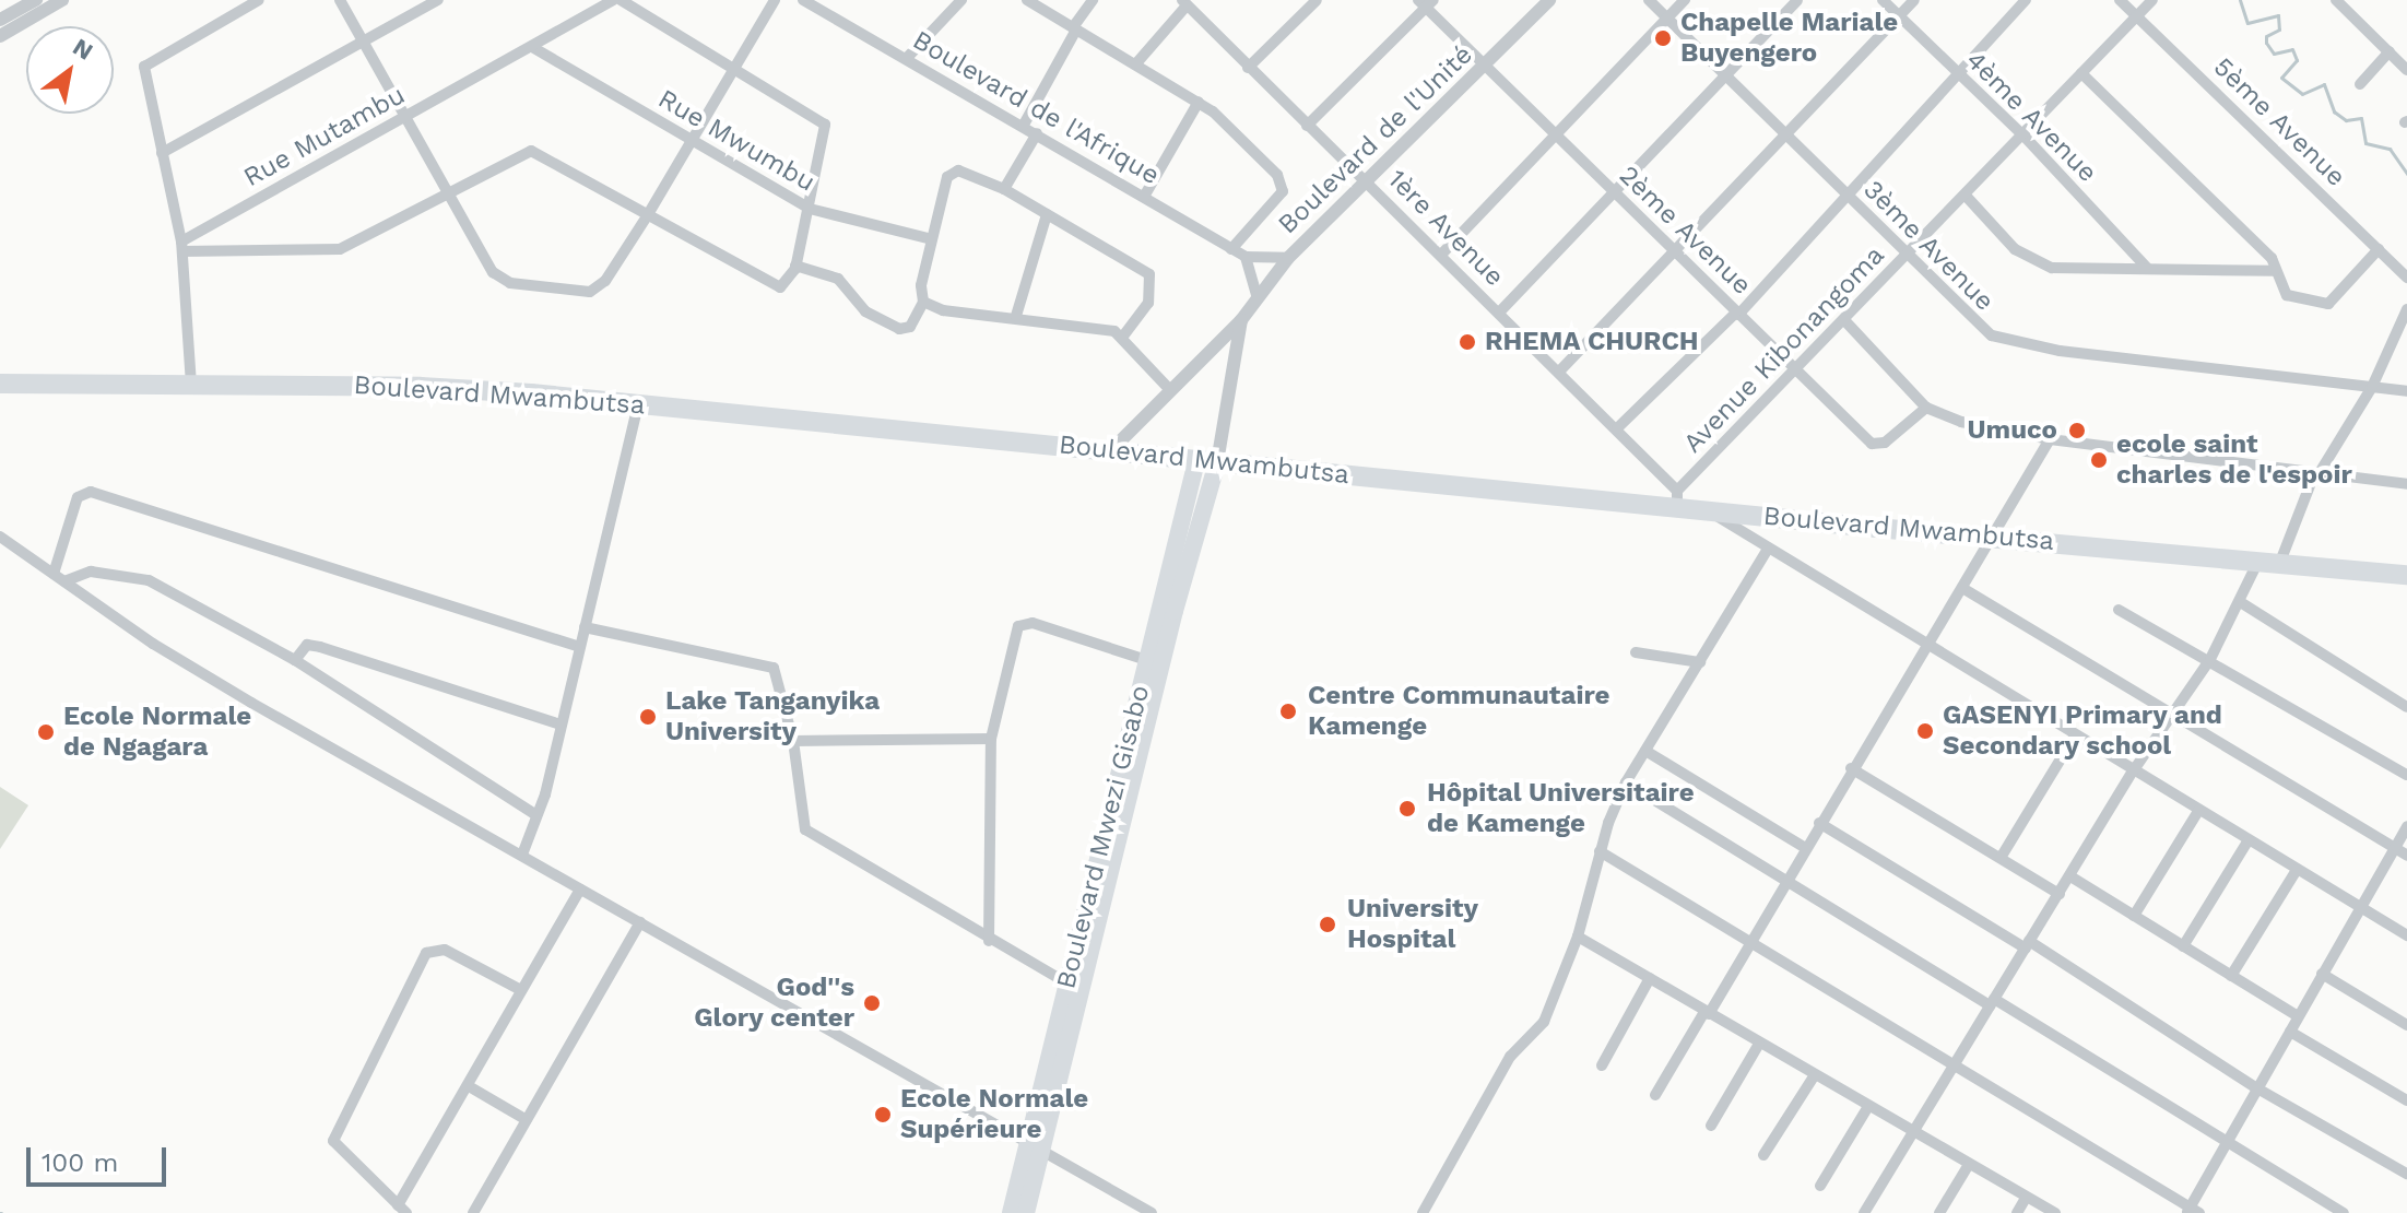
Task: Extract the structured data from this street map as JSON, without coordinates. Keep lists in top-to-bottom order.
{
  "streets": {
    "highway": ["Boulevard Mwambutsa"],
    "main road": ["Boulevard Mwezi Gisabo"],
    "street": [
      "Boulevard de l'Afrique",
      "4ème Avenue",
      "5ème Avenue",
      "Rue Mutambu",
      "Boulevard de l'Unité",
      "Rue Mwumbu",
      "1ère Avenue",
      "2ème Avenue",
      "3ème Avenue",
      "Avenue Kibonangoma"
    ]
  },
  "crossings": [
    ["Boulevard de l'Afrique", "Boulevard de l'Unité"],
    ["4ème Avenue", "Avenue Kibonangoma"],
    ["5ème Avenue", "Avenue Kibonangoma"],
    ["Rue Mutambu", "Rue Mwumbu"],
    ["Boulevard de l'Unité", "1ère Avenue"],
    ["Boulevard de l'Unité", "2ème Avenue"],
    ["Boulevard de l'Unité", "Boulevard Mwambutsa"],
    ["Boulevard de l'Unité", "Boulevard Mwezi Gisabo"],
    ["1ère Avenue", "Avenue Kibonangoma"],
    ["1ère Avenue", "Boulevard Mwambutsa"],
    ["2ème Avenue", "Avenue Kibonangoma"],
    ["3ème Avenue", "Avenue Kibonangoma"],
    ["Avenue Kibonangoma", "Boulevard Mwambutsa"],
    ["Boulevard Mwambutsa", "Boulevard Mwezi Gisabo"]
  ],
  "places": [
    "Chapelle Mariale Buyengero",
    "RHEMA CHURCH",
    "Umuco",
    "ecole saint charles de l'espoir",
    "Centre Communautaire Kamenge",
    "Lake Tanganyika University",
    "GASENYI Primary and Secondary school",
    "Ecole Normale de Ngagara",
    "Hôpital Universitaire de Kamenge",
    "University Hospital",
    "God''s Glory center",
    "Ecole Normale Supérieure"
  ],
  "scale_bar": "100 m",
  "north": "top right"
}
